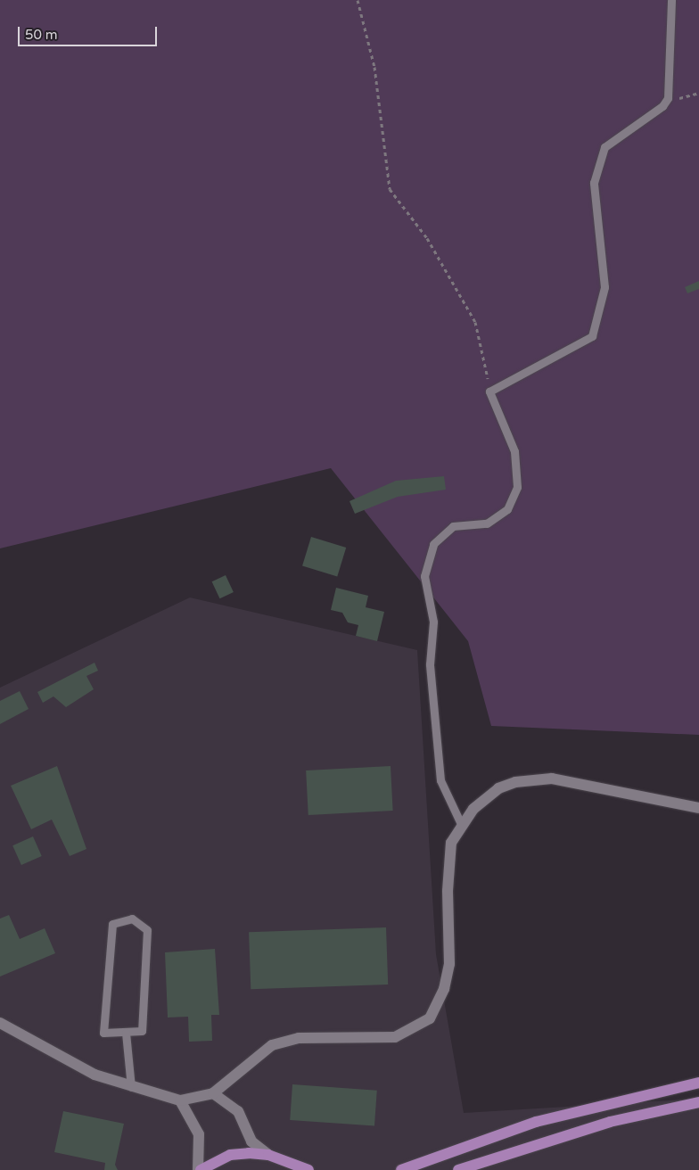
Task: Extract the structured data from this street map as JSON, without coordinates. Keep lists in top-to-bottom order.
{
  "scale_bar": "50 m"
}
